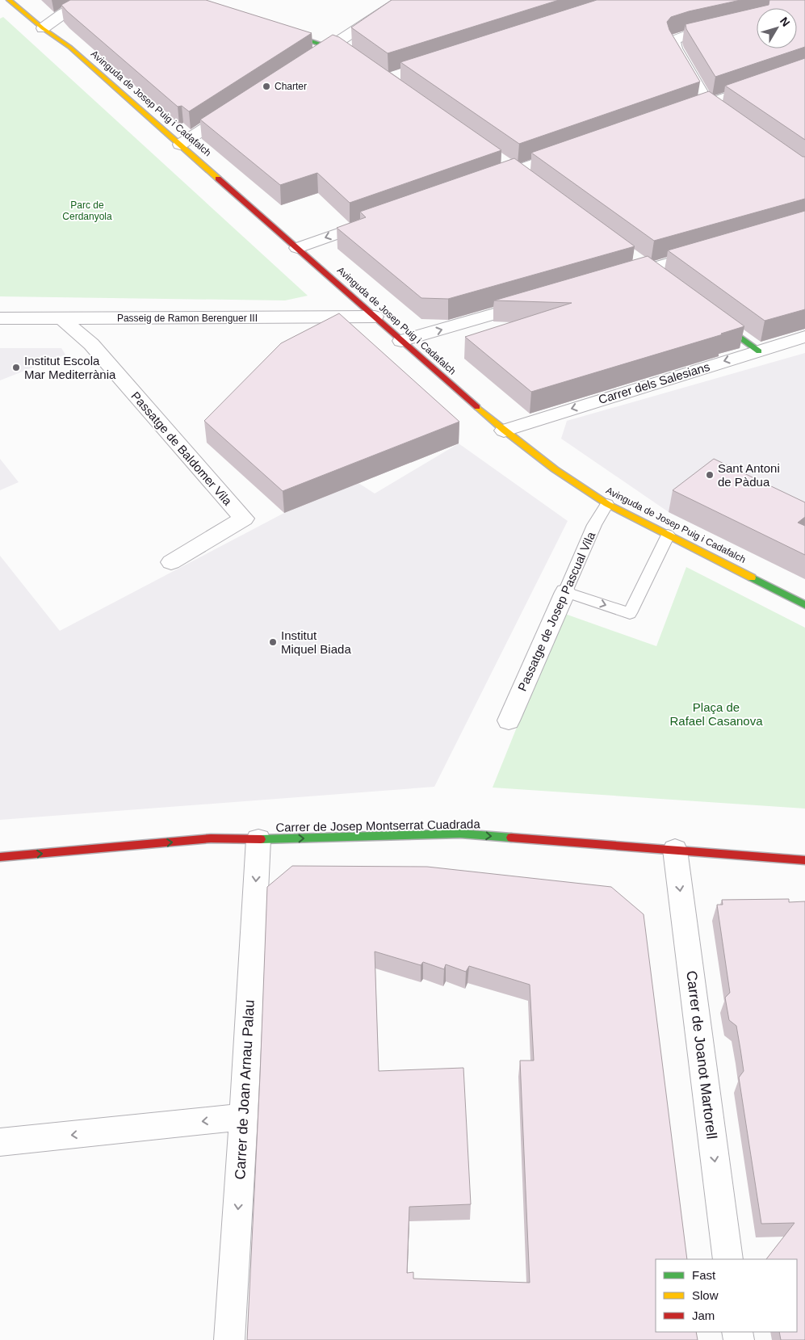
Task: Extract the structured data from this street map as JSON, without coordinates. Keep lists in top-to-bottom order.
{
  "streets": {
    "street": [
      "Avinguda de Josep Puig i Cadafalch",
      "Passeig de Ramon Berenguer III",
      "Carrer dels Salesians",
      "Passatge de Baldomer Vila",
      "Passatge de Josep Pascual Vila",
      "Carrer de Josep Montserrat Cuadrada",
      "Carrer de Joanot Martorell",
      "Carrer de Joan Arnau Palau"
    ]
  },
  "crossings": [
    ["Avinguda de Josep Puig i Cadafalch", "Passeig de Ramon Berenguer III"],
    ["Avinguda de Josep Puig i Cadafalch", "Carrer dels Salesians"],
    ["Avinguda de Josep Puig i Cadafalch", "Passatge de Josep Pascual Vila"],
    ["Passeig de Ramon Berenguer III", "Passatge de Baldomer Vila"],
    ["Carrer de Josep Montserrat Cuadrada", "Carrer de Joanot Martorell"],
    ["Carrer de Josep Montserrat Cuadrada", "Carrer de Joan Arnau Palau"]
  ],
  "one_way": ["Carrer de Josep Montserrat Cuadrada", "Carrer de Joanot Martorell", "Carrer de Joan Arnau Palau"],
  "parks": ["Parc de Cerdanyola", "Plaça de Rafael Casanova"],
  "places": [
    "Charter",
    "Institut Escola Mar Mediterrània",
    "Sant Antoni de Pàdua",
    "Institut Miquel Biada"
  ],
  "legend": ["Fast", "Slow", "Jam"],
  "north": "top right"
}
